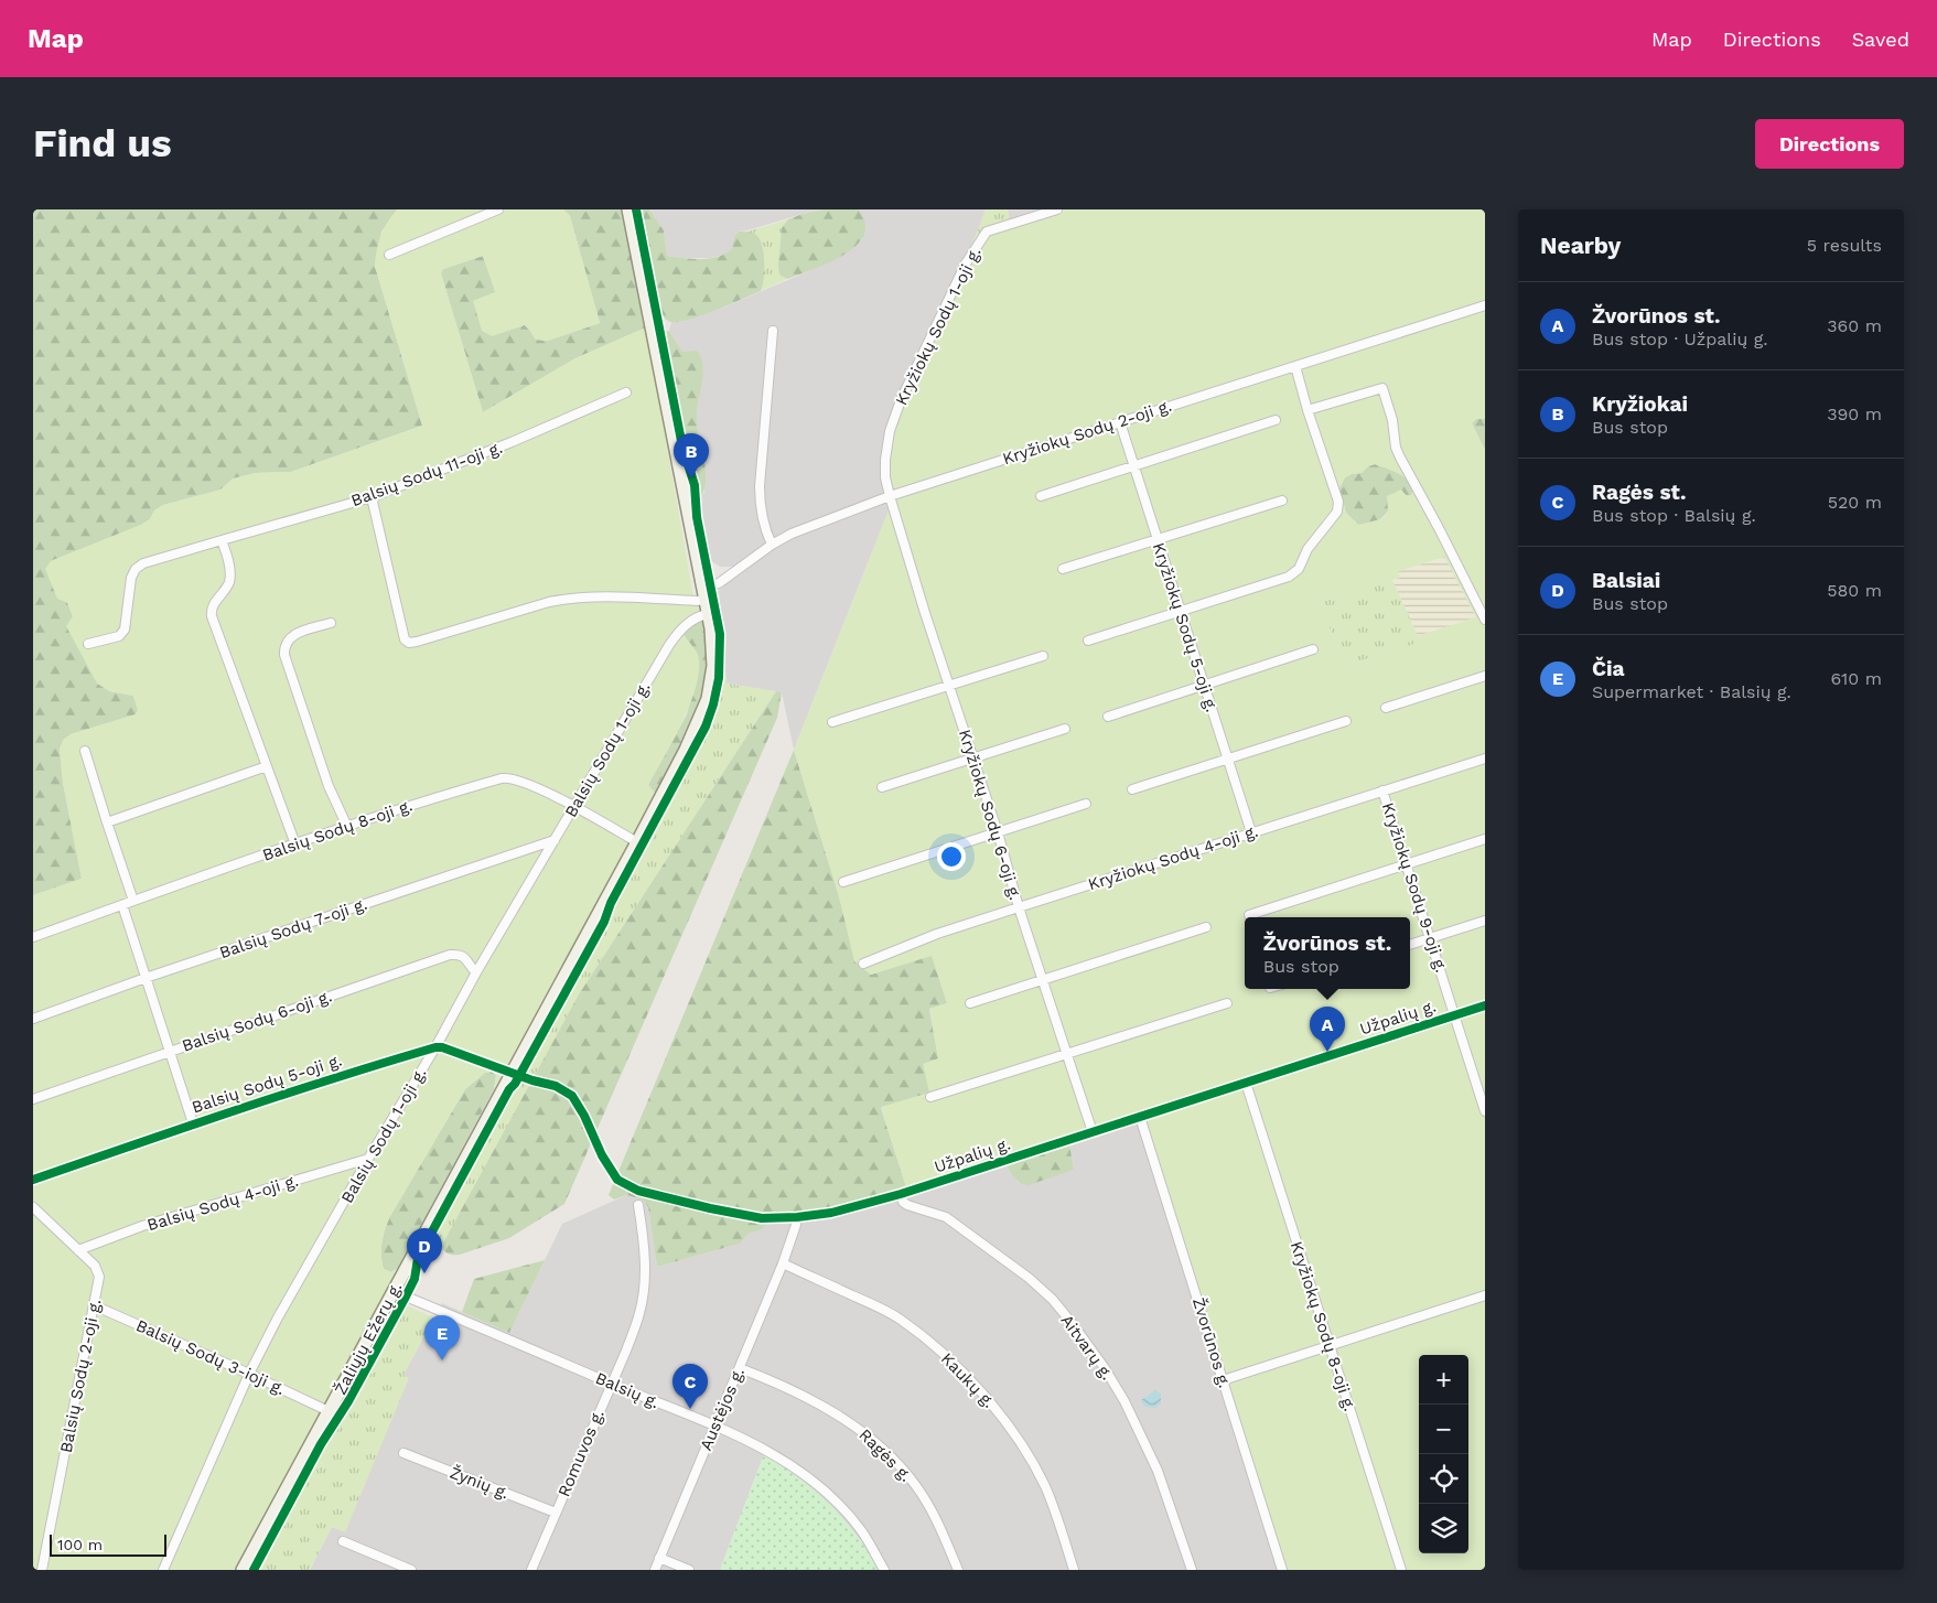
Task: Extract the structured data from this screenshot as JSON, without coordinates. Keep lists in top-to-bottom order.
{
  "streets": {
    "main road": ["Žaliųjų Ežerų g."],
    "street": [
      "Kryžiokų Sodų 1-oji g.",
      "Kryžiokų Sodų 2-oji g.",
      "Balsių Sodų 11-oji g.",
      "Kryžiokų Sodų 5-oji g.",
      "Balsių Sodų 1-oji g.",
      "Kryžiokų Sodų 6-oji g.",
      "Balsių Sodų 8-oji g.",
      "Kryžiokų Sodų 4-oji g.",
      "Kryžiokų Sodų 9-oji g.",
      "Balsių Sodų 7-oji g.",
      "Užpalių g.",
      "Balsių Sodų 6-oji g.",
      "Balsių Sodų 5-oji g.",
      "Balsių Sodų 4-oji g.",
      "Kryžiokų Sodų 8-oji g.",
      "Žvorūnos g.",
      "Aitvarų g.",
      "Balsių Sodų 3-ioji g.",
      "Balsių Sodų 2-oji g.",
      "Kaukų g.",
      "Balsių g.",
      "Austėjos g.",
      "Romuvos g.",
      "Ragės g.",
      "Žynių g."
    ]
  },
  "crossings": [
    ["Kryžiokų Sodų 1-oji g.", "Kryžiokų Sodų 2-oji g."],
    ["Kryžiokų Sodų 1-oji g.", "Kryžiokų Sodų 6-oji g."],
    ["Kryžiokų Sodų 2-oji g.", "Kryžiokų Sodų 5-oji g."],
    ["Kryžiokų Sodų 2-oji g.", "Kryžiokų Sodų 6-oji g."],
    ["Kryžiokų Sodų 2-oji g.", "Žaliųjų Ežerų g."],
    ["Kryžiokų Sodų 5-oji g.", "Kryžiokų Sodų 4-oji g."],
    ["Balsių Sodų 1-oji g.", "Balsių Sodų 8-oji g."],
    ["Balsių Sodų 1-oji g.", "Balsių Sodų 7-oji g."],
    ["Balsių Sodų 1-oji g.", "Balsių Sodų 6-oji g."],
    ["Balsių Sodų 1-oji g.", "Balsių Sodų 5-oji g."],
    ["Balsių Sodų 1-oji g.", "Balsių Sodų 4-oji g."],
    ["Balsių Sodų 1-oji g.", "Žaliųjų Ežerų g."],
    ["Balsių Sodų 1-oji g.", "Balsių Sodų 3-ioji g."],
    ["Kryžiokų Sodų 6-oji g.", "Kryžiokų Sodų 4-oji g."],
    ["Kryžiokų Sodų 6-oji g.", "Užpalių g."],
    ["Balsių Sodų 8-oji g.", "Žaliųjų Ežerų g."],
    ["Kryžiokų Sodų 4-oji g.", "Kryžiokų Sodų 9-oji g."],
    ["Kryžiokų Sodų 9-oji g.", "Užpalių g."],
    ["Užpalių g.", "Kryžiokų Sodų 8-oji g."],
    ["Užpalių g.", "Žaliųjų Ežerų g."],
    ["Užpalių g.", "Žvorūnos g."],
    ["Užpalių g.", "Aitvarų g."],
    ["Užpalių g.", "Austėjos g."],
    ["Balsių Sodų 4-oji g.", "Balsių Sodų 2-oji g."],
    ["Žaliųjų Ežerų g.", "Balsių Sodų 3-ioji g."],
    ["Žaliųjų Ežerų g.", "Balsių g."],
    ["Balsių Sodų 3-ioji g.", "Balsių Sodų 2-oji g."],
    ["Kaukų g.", "Austėjos g."],
    ["Balsių g.", "Austėjos g."],
    ["Balsių g.", "Romuvos g."],
    ["Austėjos g.", "Ragės g."],
    ["Romuvos g.", "Žynių g."]
  ],
  "scale_bar": "100 m",
  "page": {
    "header": "Map",
    "nav": ["Map", "Directions", "Saved"],
    "buttons": "Directions",
    "title": "Find us",
    "heading": ["Nearby", "5 results"],
    "list": [
      {
        "mark": "A",
        "name": "Žvorūnos st.",
        "note": "Bus stop · Užpalių g.",
        "value": "360 m"
      },
      {
        "mark": "B",
        "name": "Kryžiokai",
        "note": "Bus stop",
        "value": "390 m"
      },
      {
        "mark": "C",
        "name": "Ragės st.",
        "note": "Bus stop · Balsių g.",
        "value": "520 m"
      },
      {
        "mark": "D",
        "name": "Balsiai",
        "note": "Bus stop",
        "value": "580 m"
      },
      {
        "mark": "E",
        "name": "Čia",
        "note": "Supermarket · Balsių g.",
        "value": "610 m"
      }
    ],
    "pins": [
      "B",
      "A",
      "D",
      "E",
      "C"
    ],
    "popup": ["Žvorūnos st.", "Bus stop"],
    "map_buttons": ["+", "−"],
    "scale": "100 m"
  }
}
